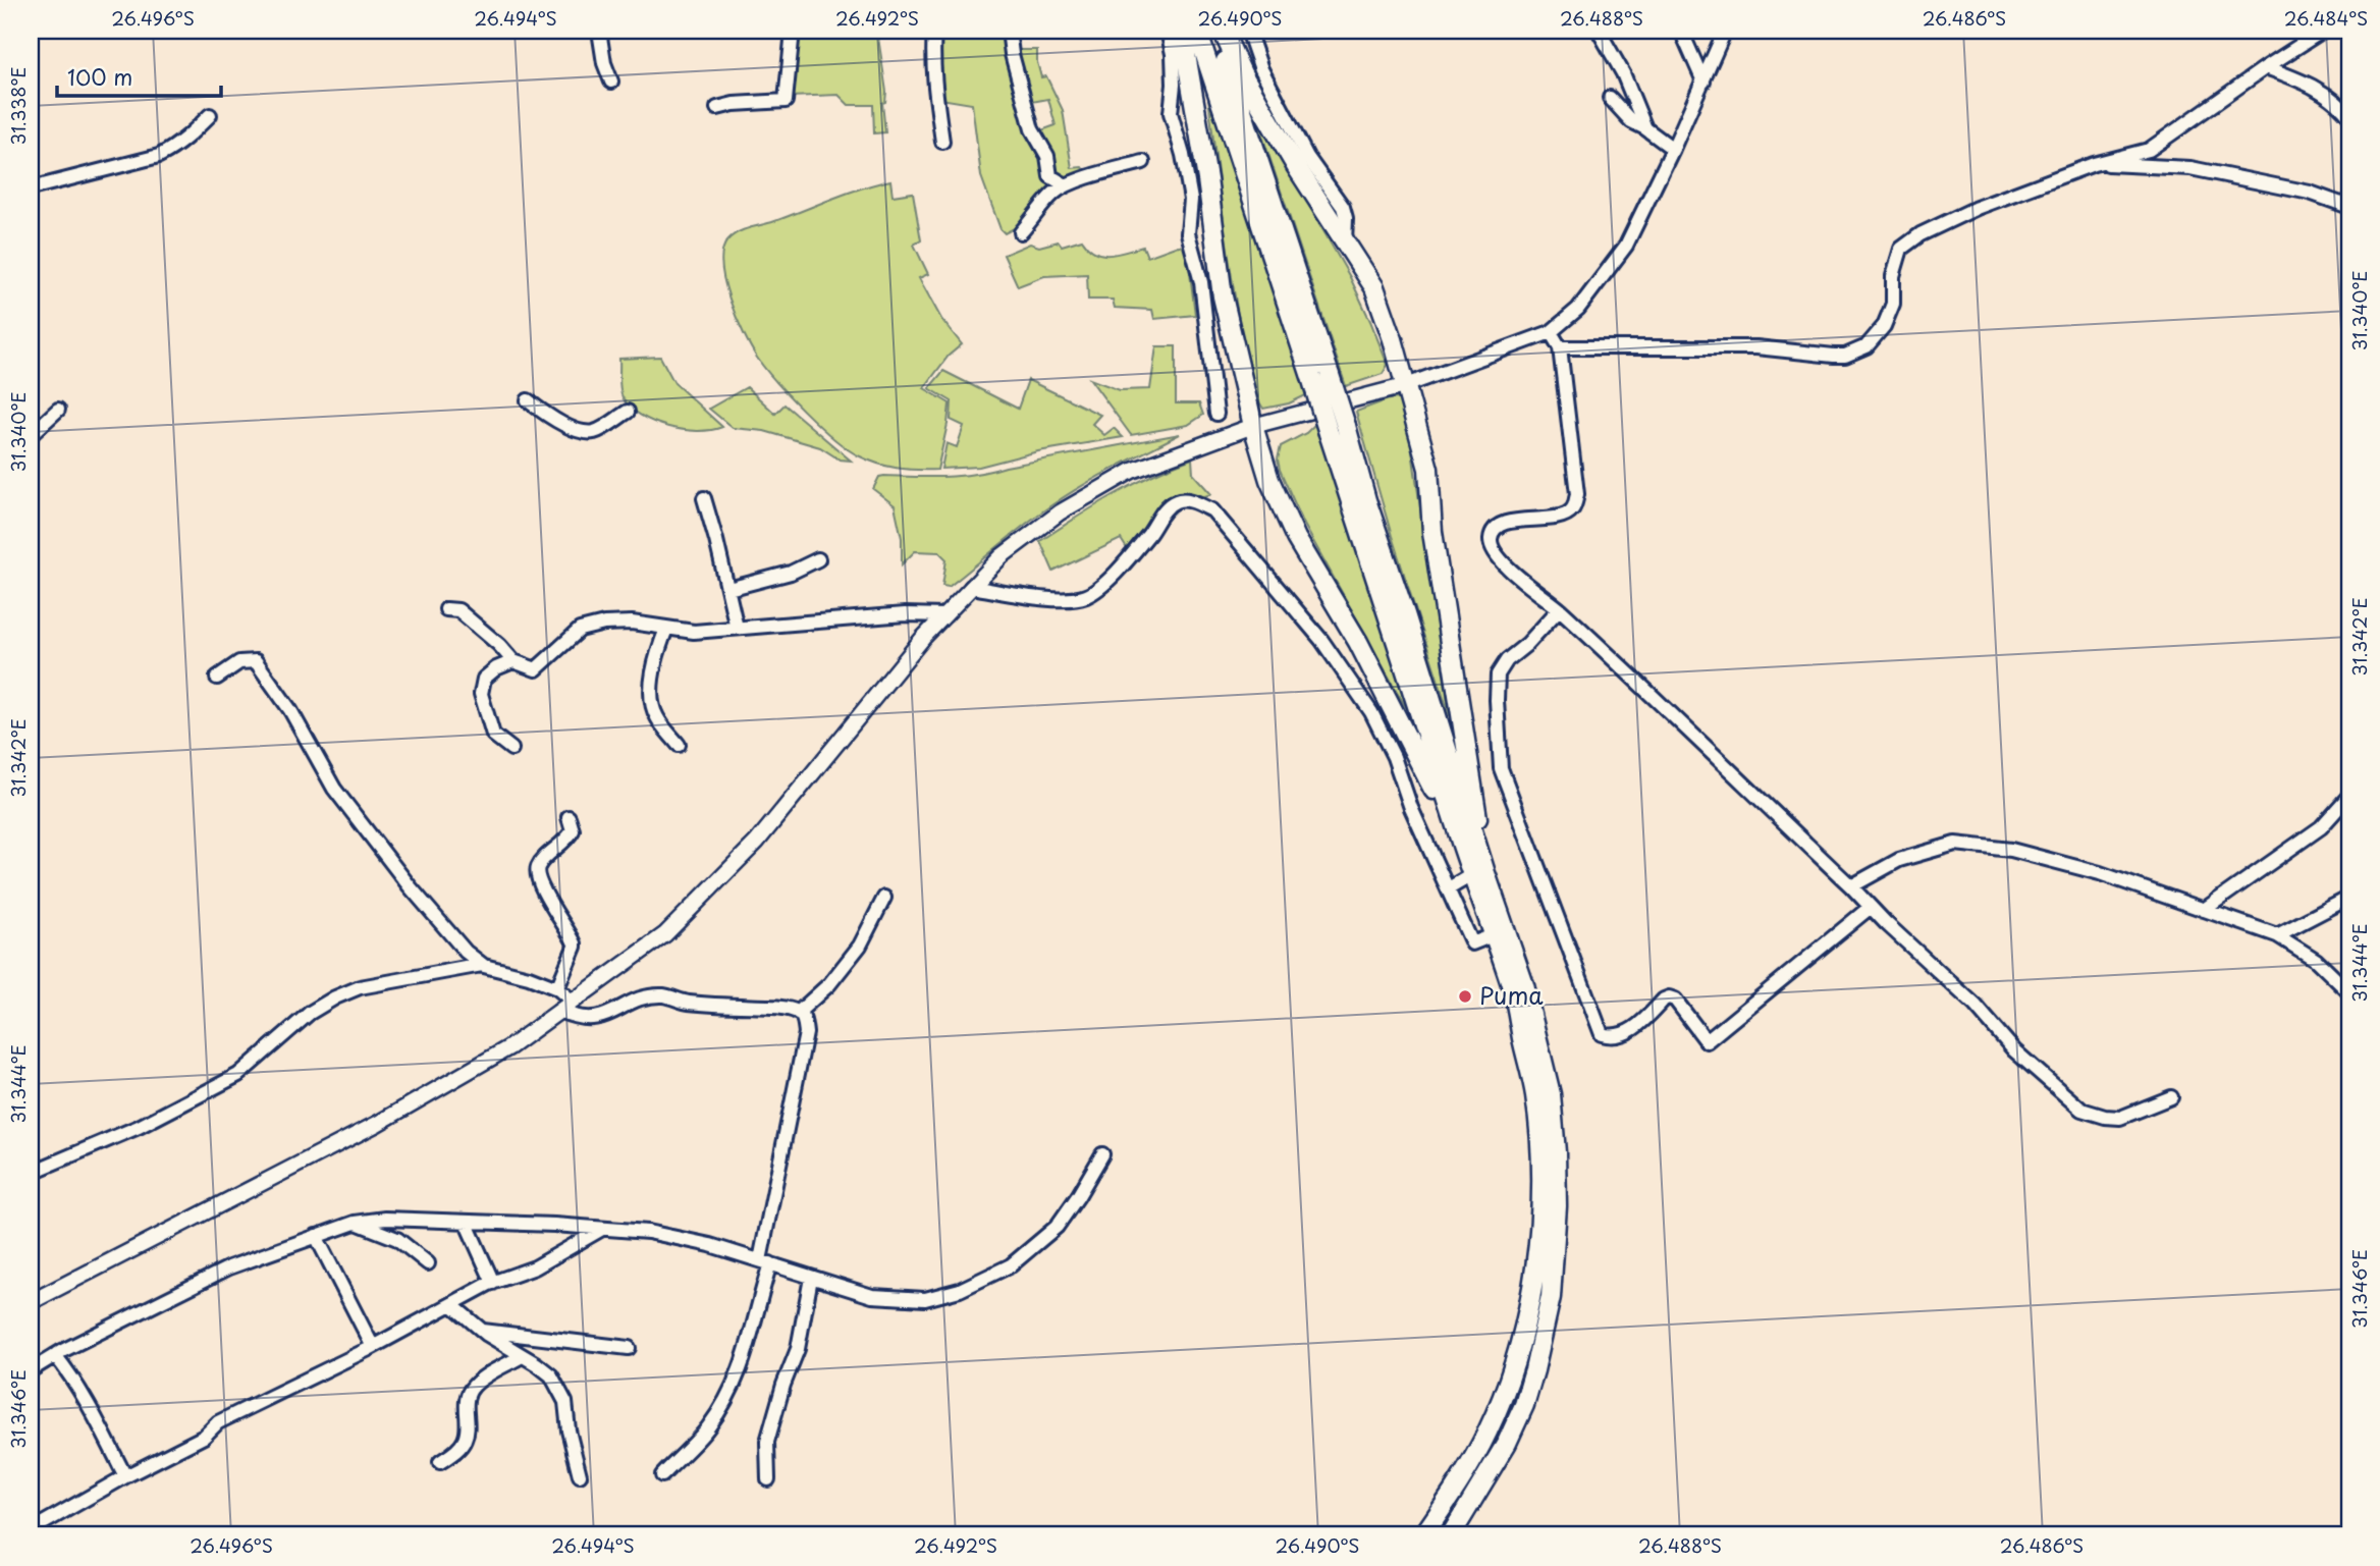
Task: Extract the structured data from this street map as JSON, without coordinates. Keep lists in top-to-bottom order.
{
  "places": ["Puma"],
  "scale_bar": "100 m",
  "coordinates": [
    "26.496°S",
    "26.494°S",
    "26.492°S",
    "26.490°S",
    "26.488°S",
    "26.486°S",
    "26.484°S",
    "31.338°E",
    "31.340°E",
    "31.342°E",
    "31.344°E",
    "31.346°E"
  ]
}
